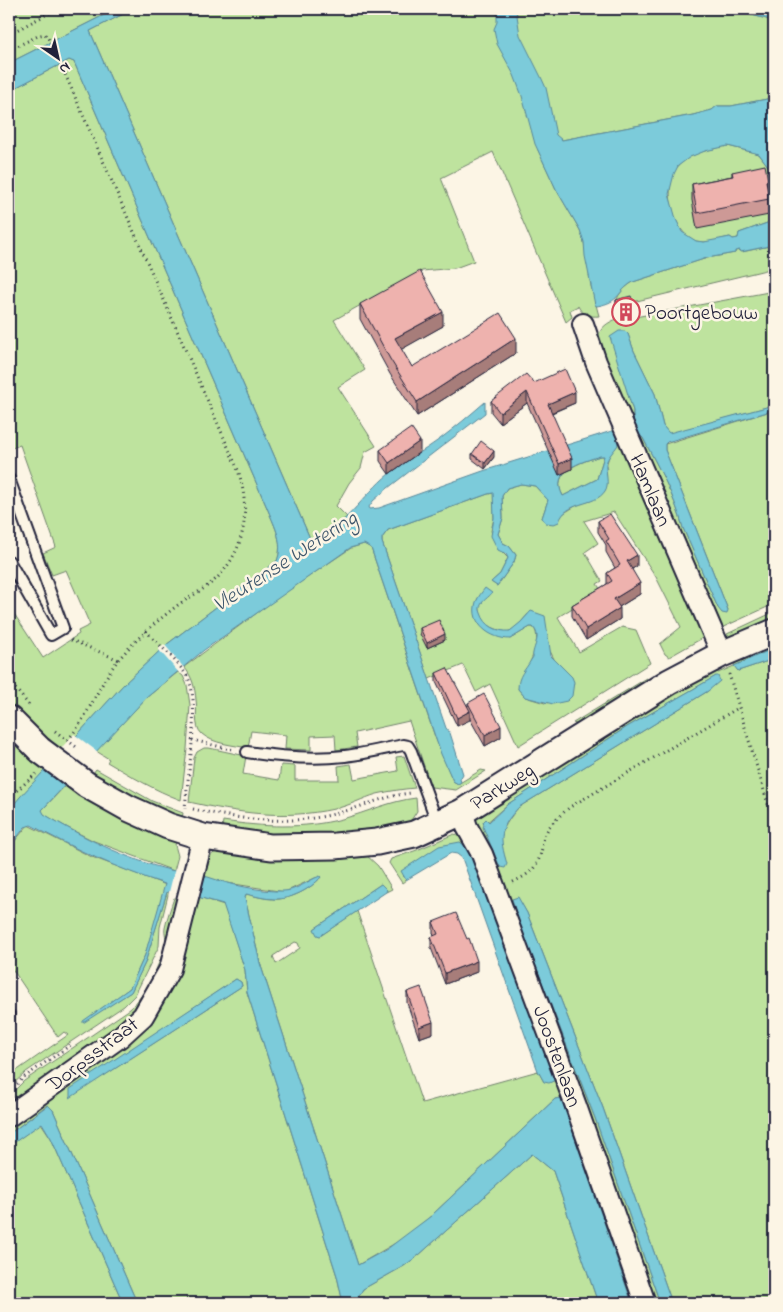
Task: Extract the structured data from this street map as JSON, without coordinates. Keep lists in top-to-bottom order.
{
  "streets": {
    "street": [
      "Hamlaan",
      "Parkweg",
      "Dorpsstraat",
      "Joostenlaan"
    ]
  },
  "crossings": [
    ["Hamlaan", "Parkweg"],
    ["Parkweg", "Dorpsstraat"],
    ["Parkweg", "Joostenlaan"]
  ],
  "water": ["Vleutense Wetering"],
  "places": {
    "building": ["Poortgebouw"]
  },
  "north": "bottom right"
}
